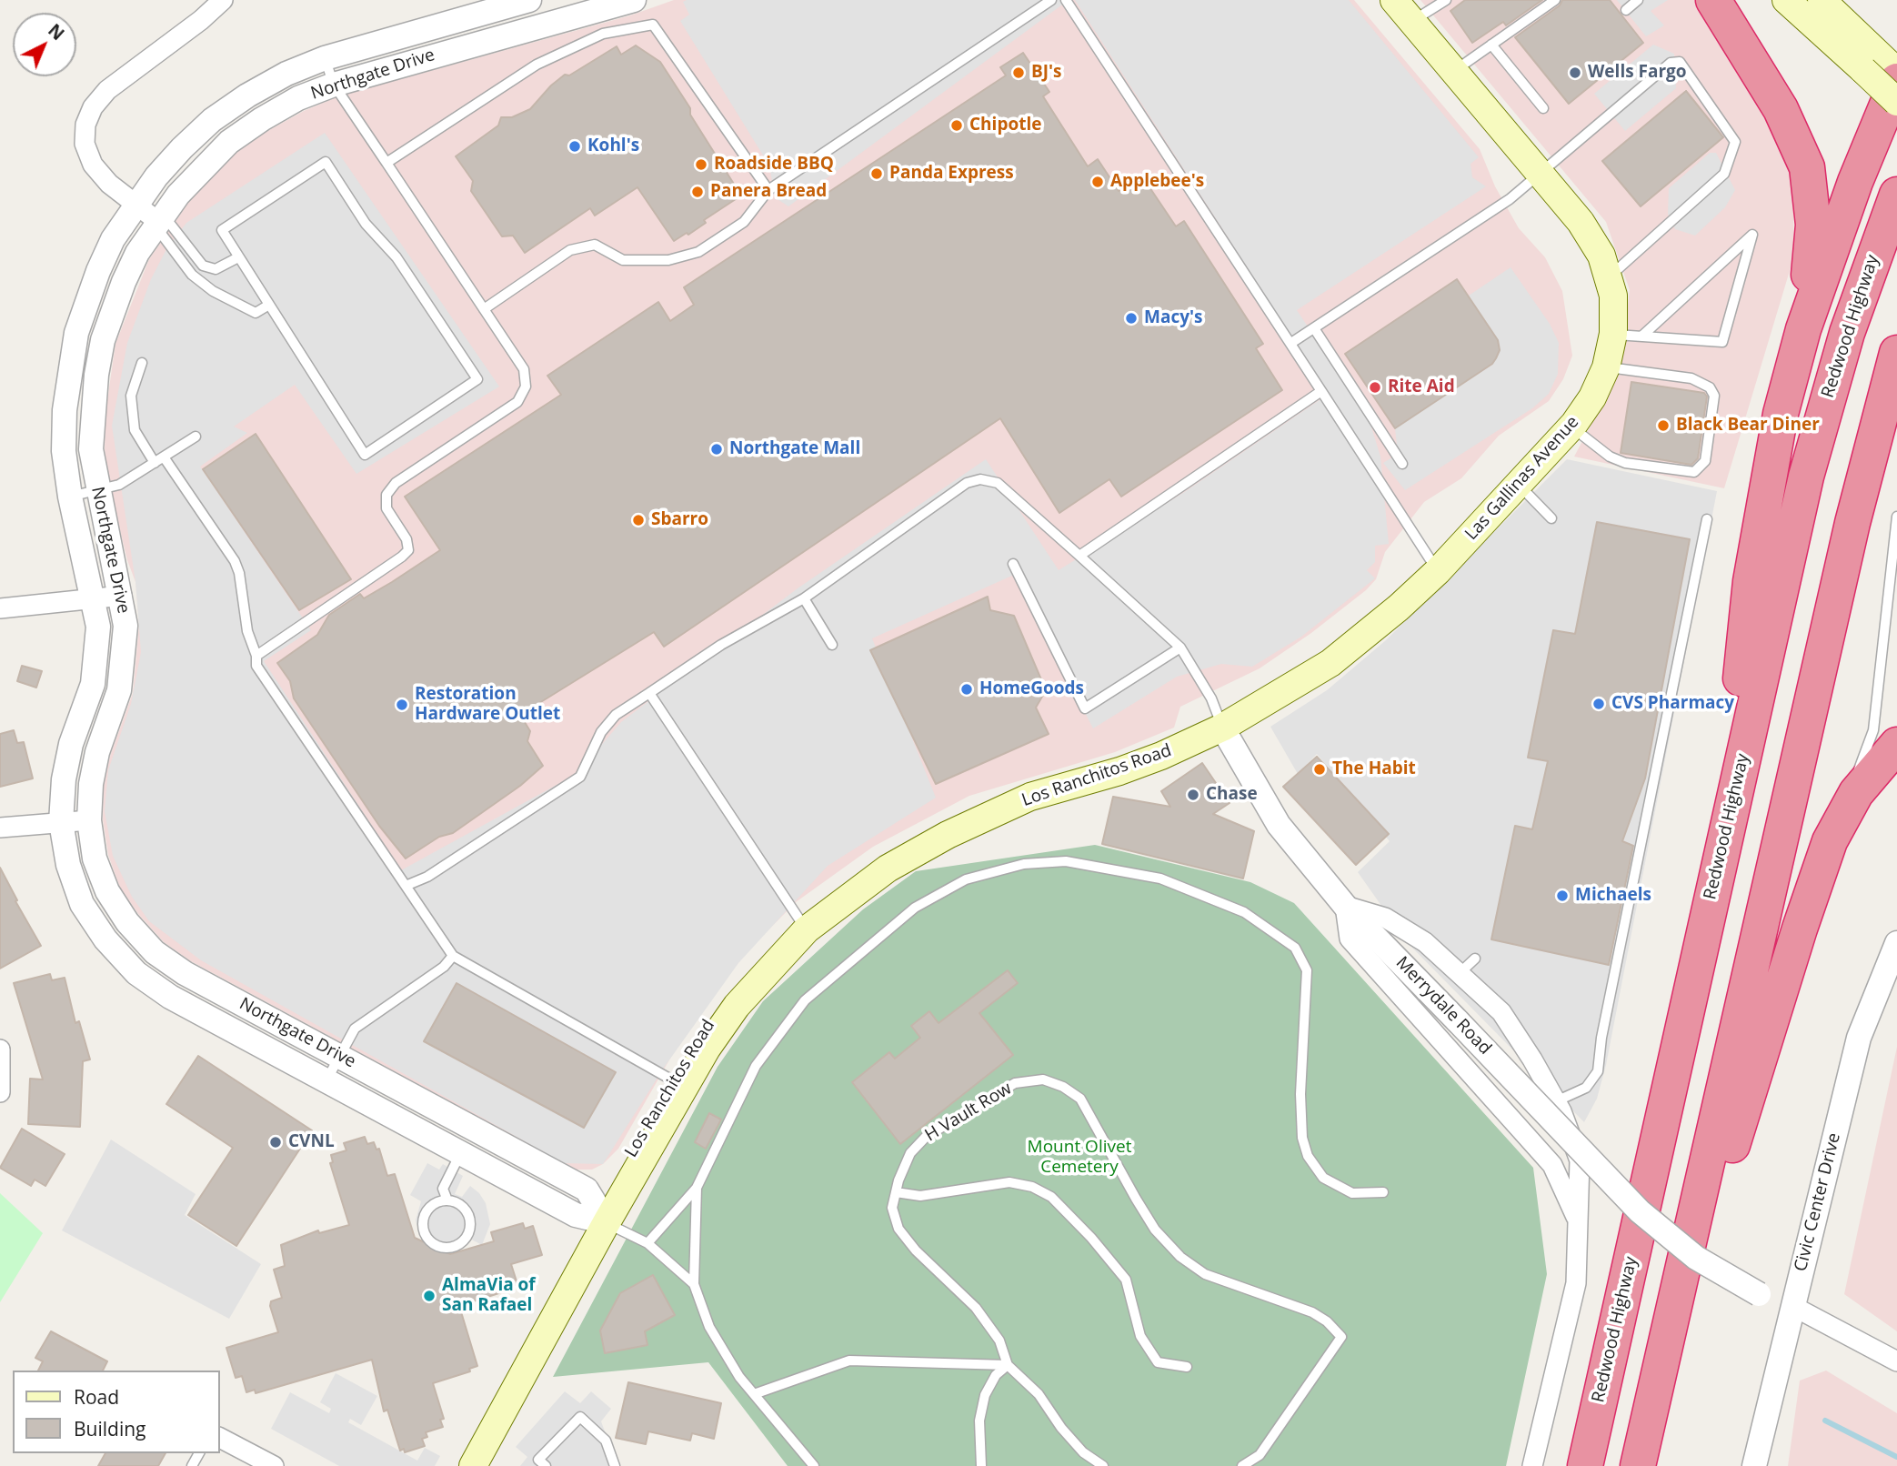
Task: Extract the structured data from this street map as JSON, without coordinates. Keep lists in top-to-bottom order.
{
  "streets": {
    "highway": ["Redwood Highway"],
    "main road": ["Las Gallinas Avenue", "Los Ranchitos Road"],
    "street": ["Northgate Drive", "Merrydale Road", "Civic Center Drive"],
    "lane": ["H Vault Row"]
  },
  "crossings": [
    ["Northgate Drive", "Los Ranchitos Road"],
    ["Las Gallinas Avenue", "Los Ranchitos Road"],
    ["Las Gallinas Avenue", "Merrydale Road"],
    ["Los Ranchitos Road", "Merrydale Road"],
    ["Merrydale Road", "Civic Center Drive"]
  ],
  "parks": ["Mount Olivet Cemetery"],
  "places": [
    "BJ's",
    "Wells Fargo",
    "Chipotle",
    "Kohl's",
    "Roadside BBQ",
    "Panda Express",
    "Applebee's",
    "Panera Bread",
    "Macy's",
    "Rite Aid",
    "Black Bear Diner",
    "Northgate Mall",
    "Sbarro",
    "HomeGoods",
    "CVS Pharmacy",
    "Restoration Hardware Outlet",
    "The Habit",
    "Chase",
    "Michaels",
    "CVNL",
    "AlmaVia of San Rafael"
  ],
  "legend": ["Road", "Building"],
  "north": "top right"
}
